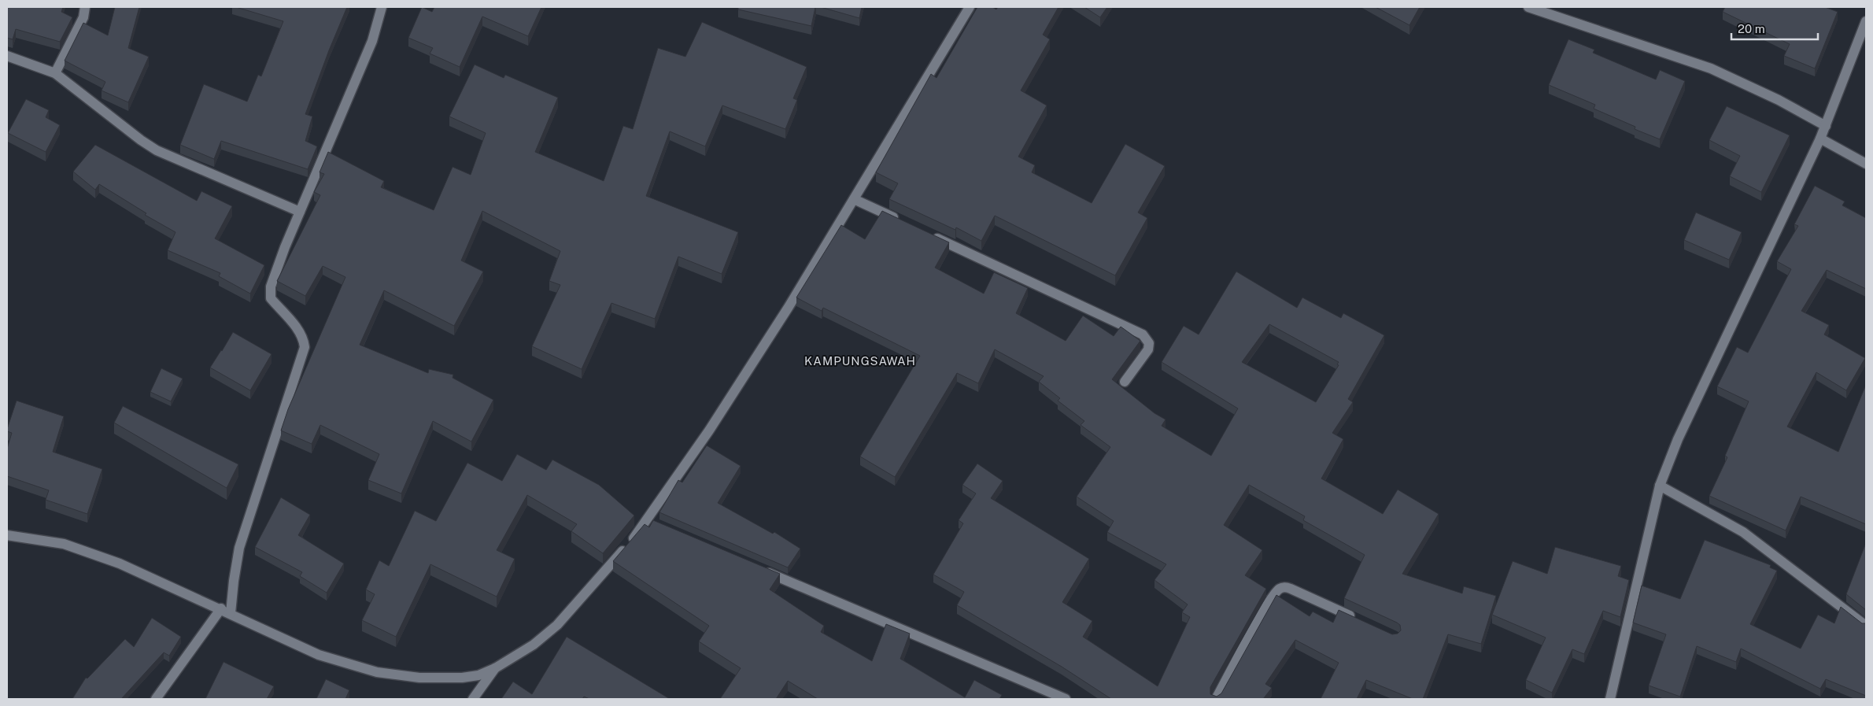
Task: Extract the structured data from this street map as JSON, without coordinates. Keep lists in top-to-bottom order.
{
  "districts": ["KAMPUNGSAWAH"],
  "scale_bar": "20 m"
}
